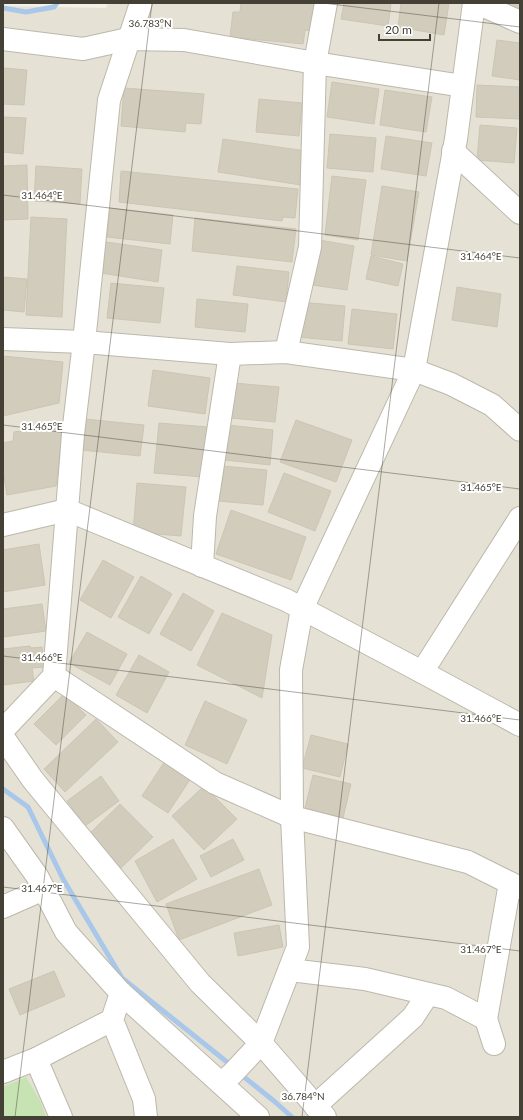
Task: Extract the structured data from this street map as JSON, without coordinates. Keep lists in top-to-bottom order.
{
  "scale_bar": "20 m",
  "coordinates": [
    "36.783°N",
    "31.464°E",
    "31.465°E",
    "31.466°E",
    "31.467°E",
    "36.784°N"
  ]
}
